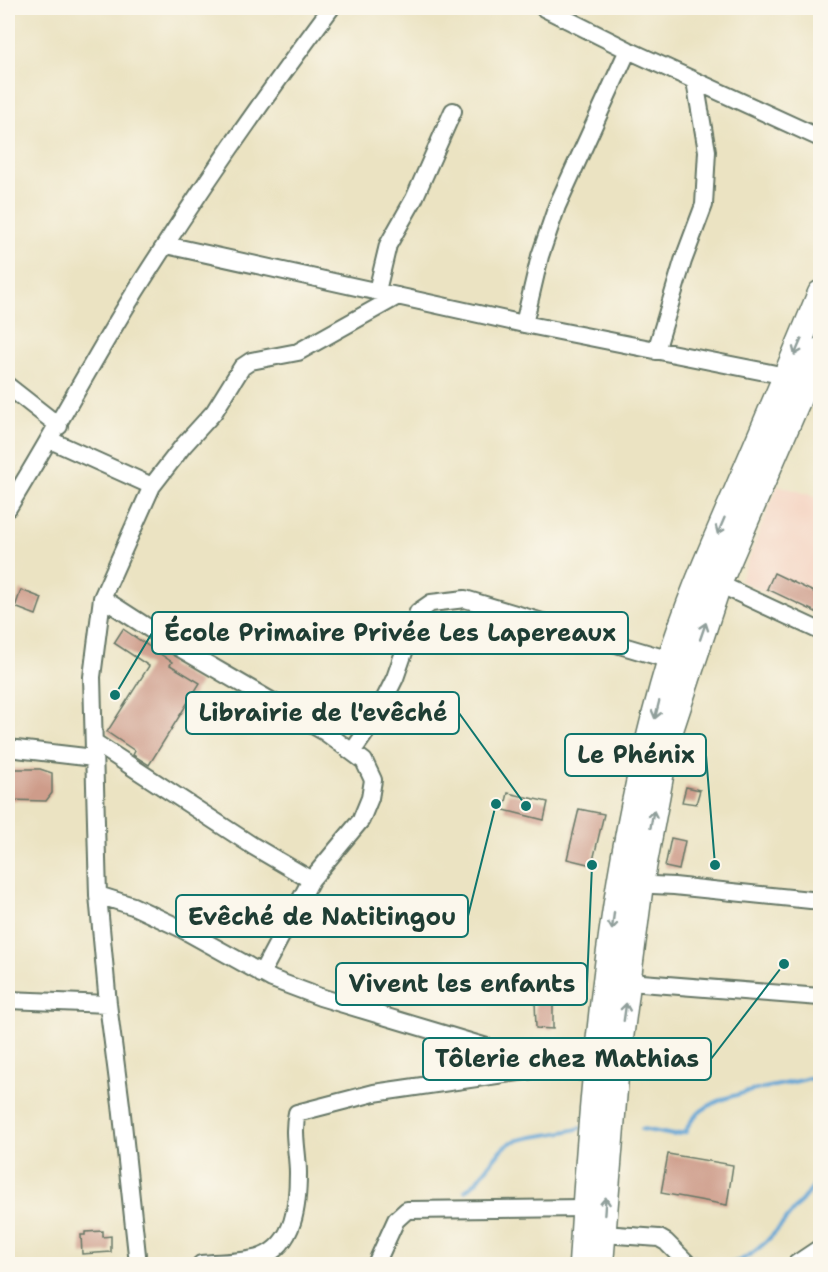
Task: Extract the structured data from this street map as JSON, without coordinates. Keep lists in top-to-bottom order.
{
  "places": [
    "École Primaire Privée Les Lapereaux",
    "Evêché de Natitingou",
    "Librairie de l'evêché",
    "Vivent les enfants",
    "Le Phénix",
    "Tôlerie chez Mathias"
  ]
}
